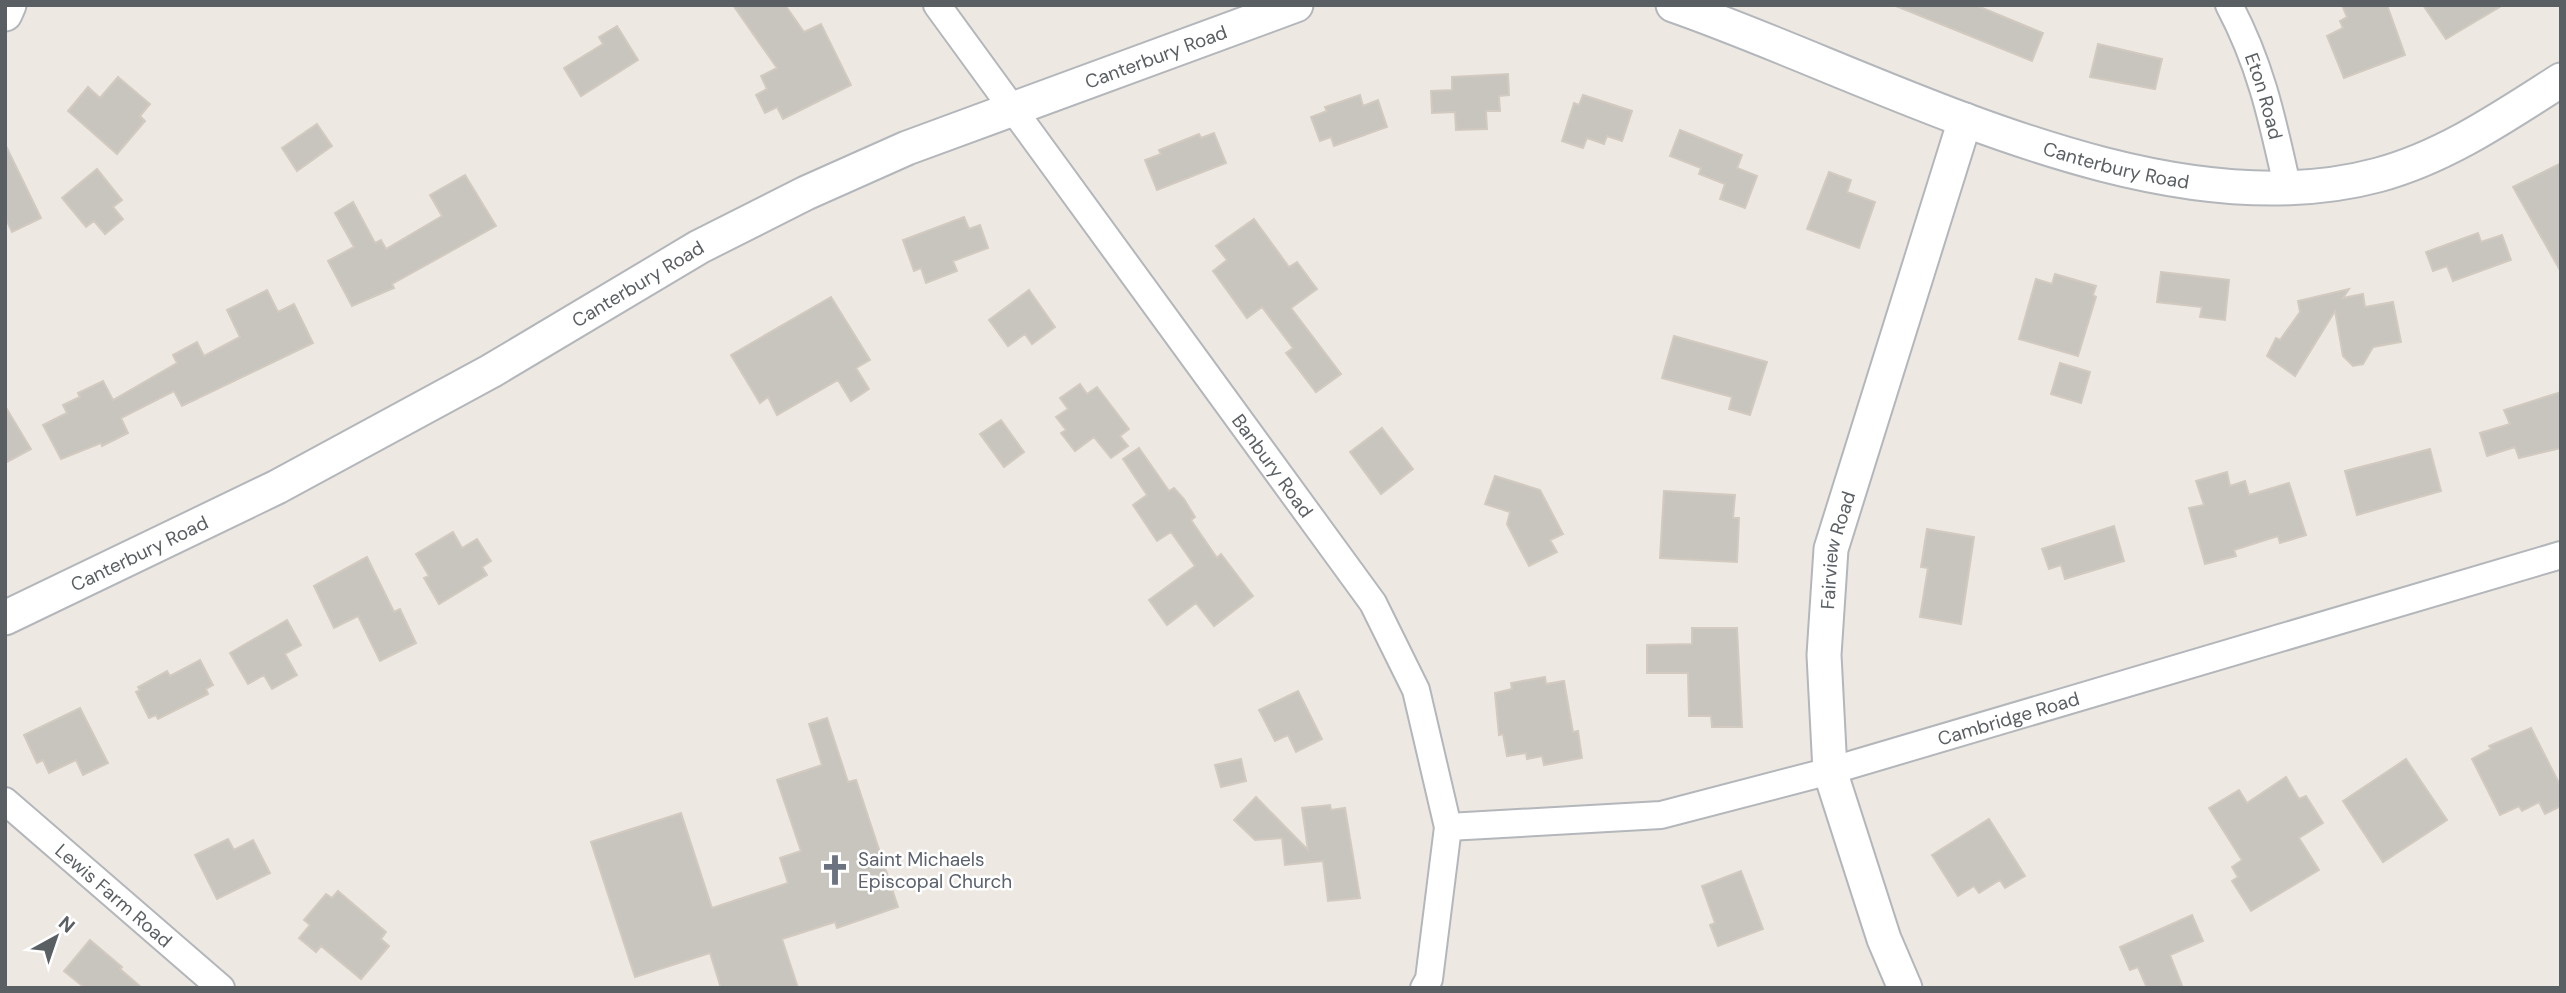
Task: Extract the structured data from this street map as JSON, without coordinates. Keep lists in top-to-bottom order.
{
  "streets": {
    "street": [
      "Canterbury Road",
      "Eton Road",
      "Banbury Road",
      "Fairview Road",
      "Cambridge Road",
      "Lewis Farm Road"
    ]
  },
  "crossings": [
    ["Canterbury Road", "Eton Road"],
    ["Canterbury Road", "Banbury Road"],
    ["Canterbury Road", "Fairview Road"],
    ["Banbury Road", "Cambridge Road"],
    ["Fairview Road", "Cambridge Road"]
  ],
  "places": {
    "church": ["Saint Michaels Episcopal Church"]
  },
  "north": "top right"
}
